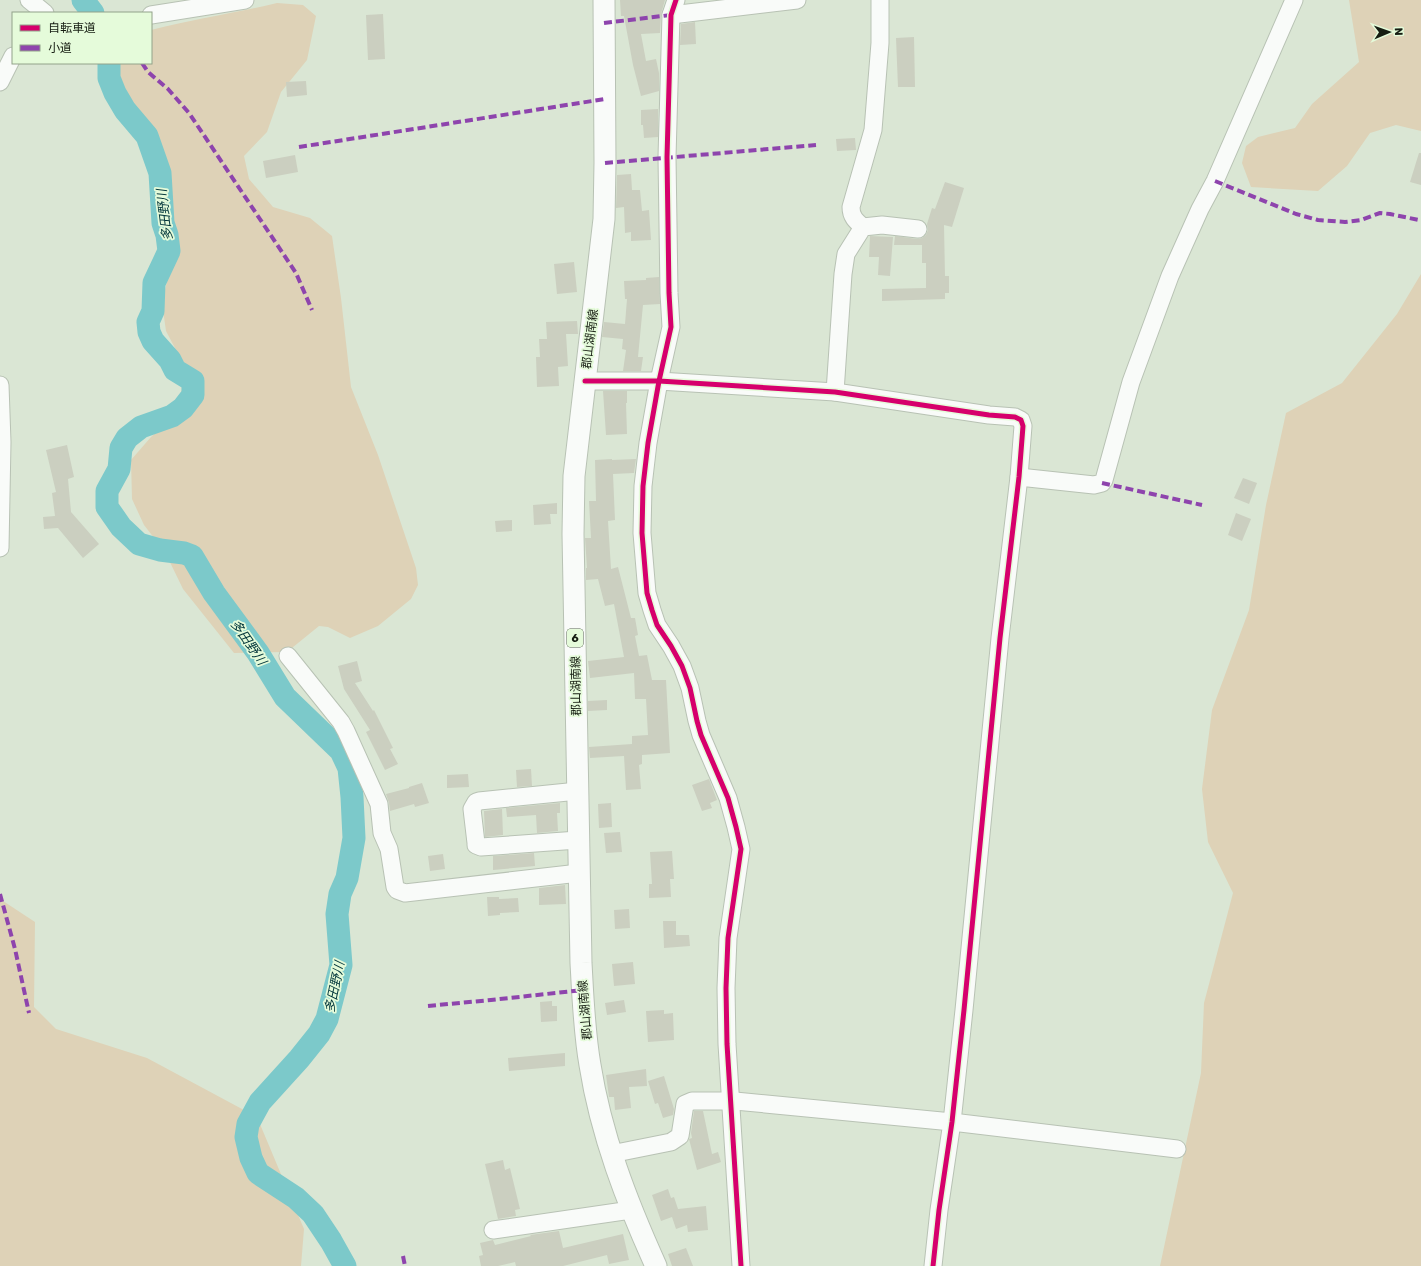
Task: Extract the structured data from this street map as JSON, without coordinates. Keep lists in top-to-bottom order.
{
  "streets": {
    "main road": ["郡山湖南線", "6"]
  },
  "water": ["多田野川"],
  "legend": ["自転車道", "小道"],
  "north": "right"
}
